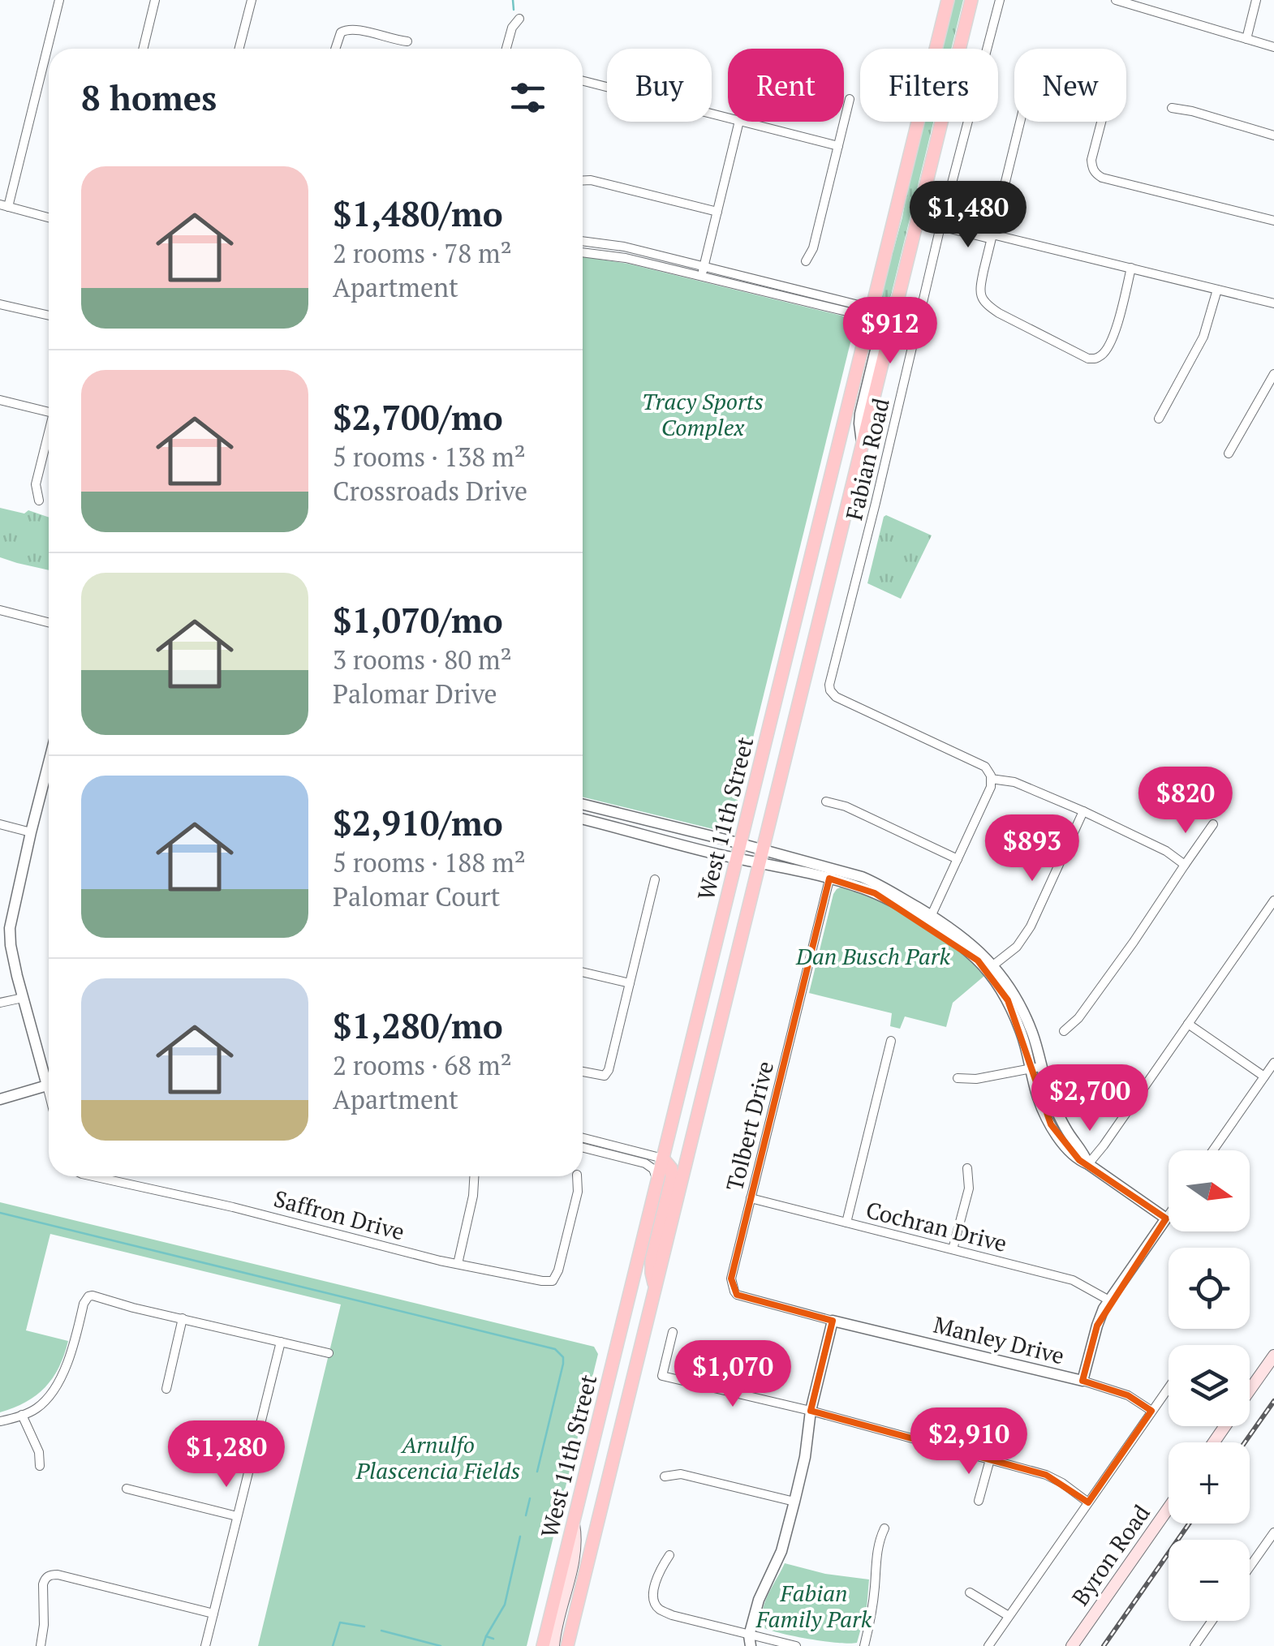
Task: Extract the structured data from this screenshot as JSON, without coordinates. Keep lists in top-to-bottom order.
{
  "streets": {
    "main road": ["West 11th Street", "Byron Road"],
    "street": [
      "Fabian Road",
      "Tolbert Drive",
      "Saffron Drive",
      "Cochran Drive",
      "Manley Drive"
    ]
  },
  "crossings": [
    ["Tolbert Drive", "Cochran Drive"],
    ["Tolbert Drive", "Manley Drive"]
  ],
  "parks": [
    "Tracy Sports Complex",
    "Dan Busch Park",
    "Arnulfo Plascencia Fields",
    "Fabian Family Park"
  ],
  "north": "right",
  "page": {
    "chip": [
      "Buy",
      "Rent",
      "Filters",
      "New"
    ],
    "heading": "8 homes",
    "list": [
      {
        "name": "$1,480/mo",
        "note": "2 rooms · 78 m² · Apartment"
      },
      {
        "name": "$2,700/mo",
        "note": "5 rooms · 138 m² · Crossroads Drive"
      },
      {
        "name": "$1,070/mo",
        "note": "3 rooms · 80 m² · Palomar Drive"
      },
      {
        "name": "$2,910/mo",
        "note": "5 rooms · 188 m² · Palomar Court"
      },
      {
        "name": "$1,280/mo",
        "note": "2 rooms · 68 m² · Apartment"
      }
    ],
    "price": [
      "$1,480",
      "$912",
      "$820",
      "$893",
      "$2,700",
      "$1,070",
      "$2,910",
      "$1,280"
    ],
    "map_buttons": ["+", "−"]
  }
}
